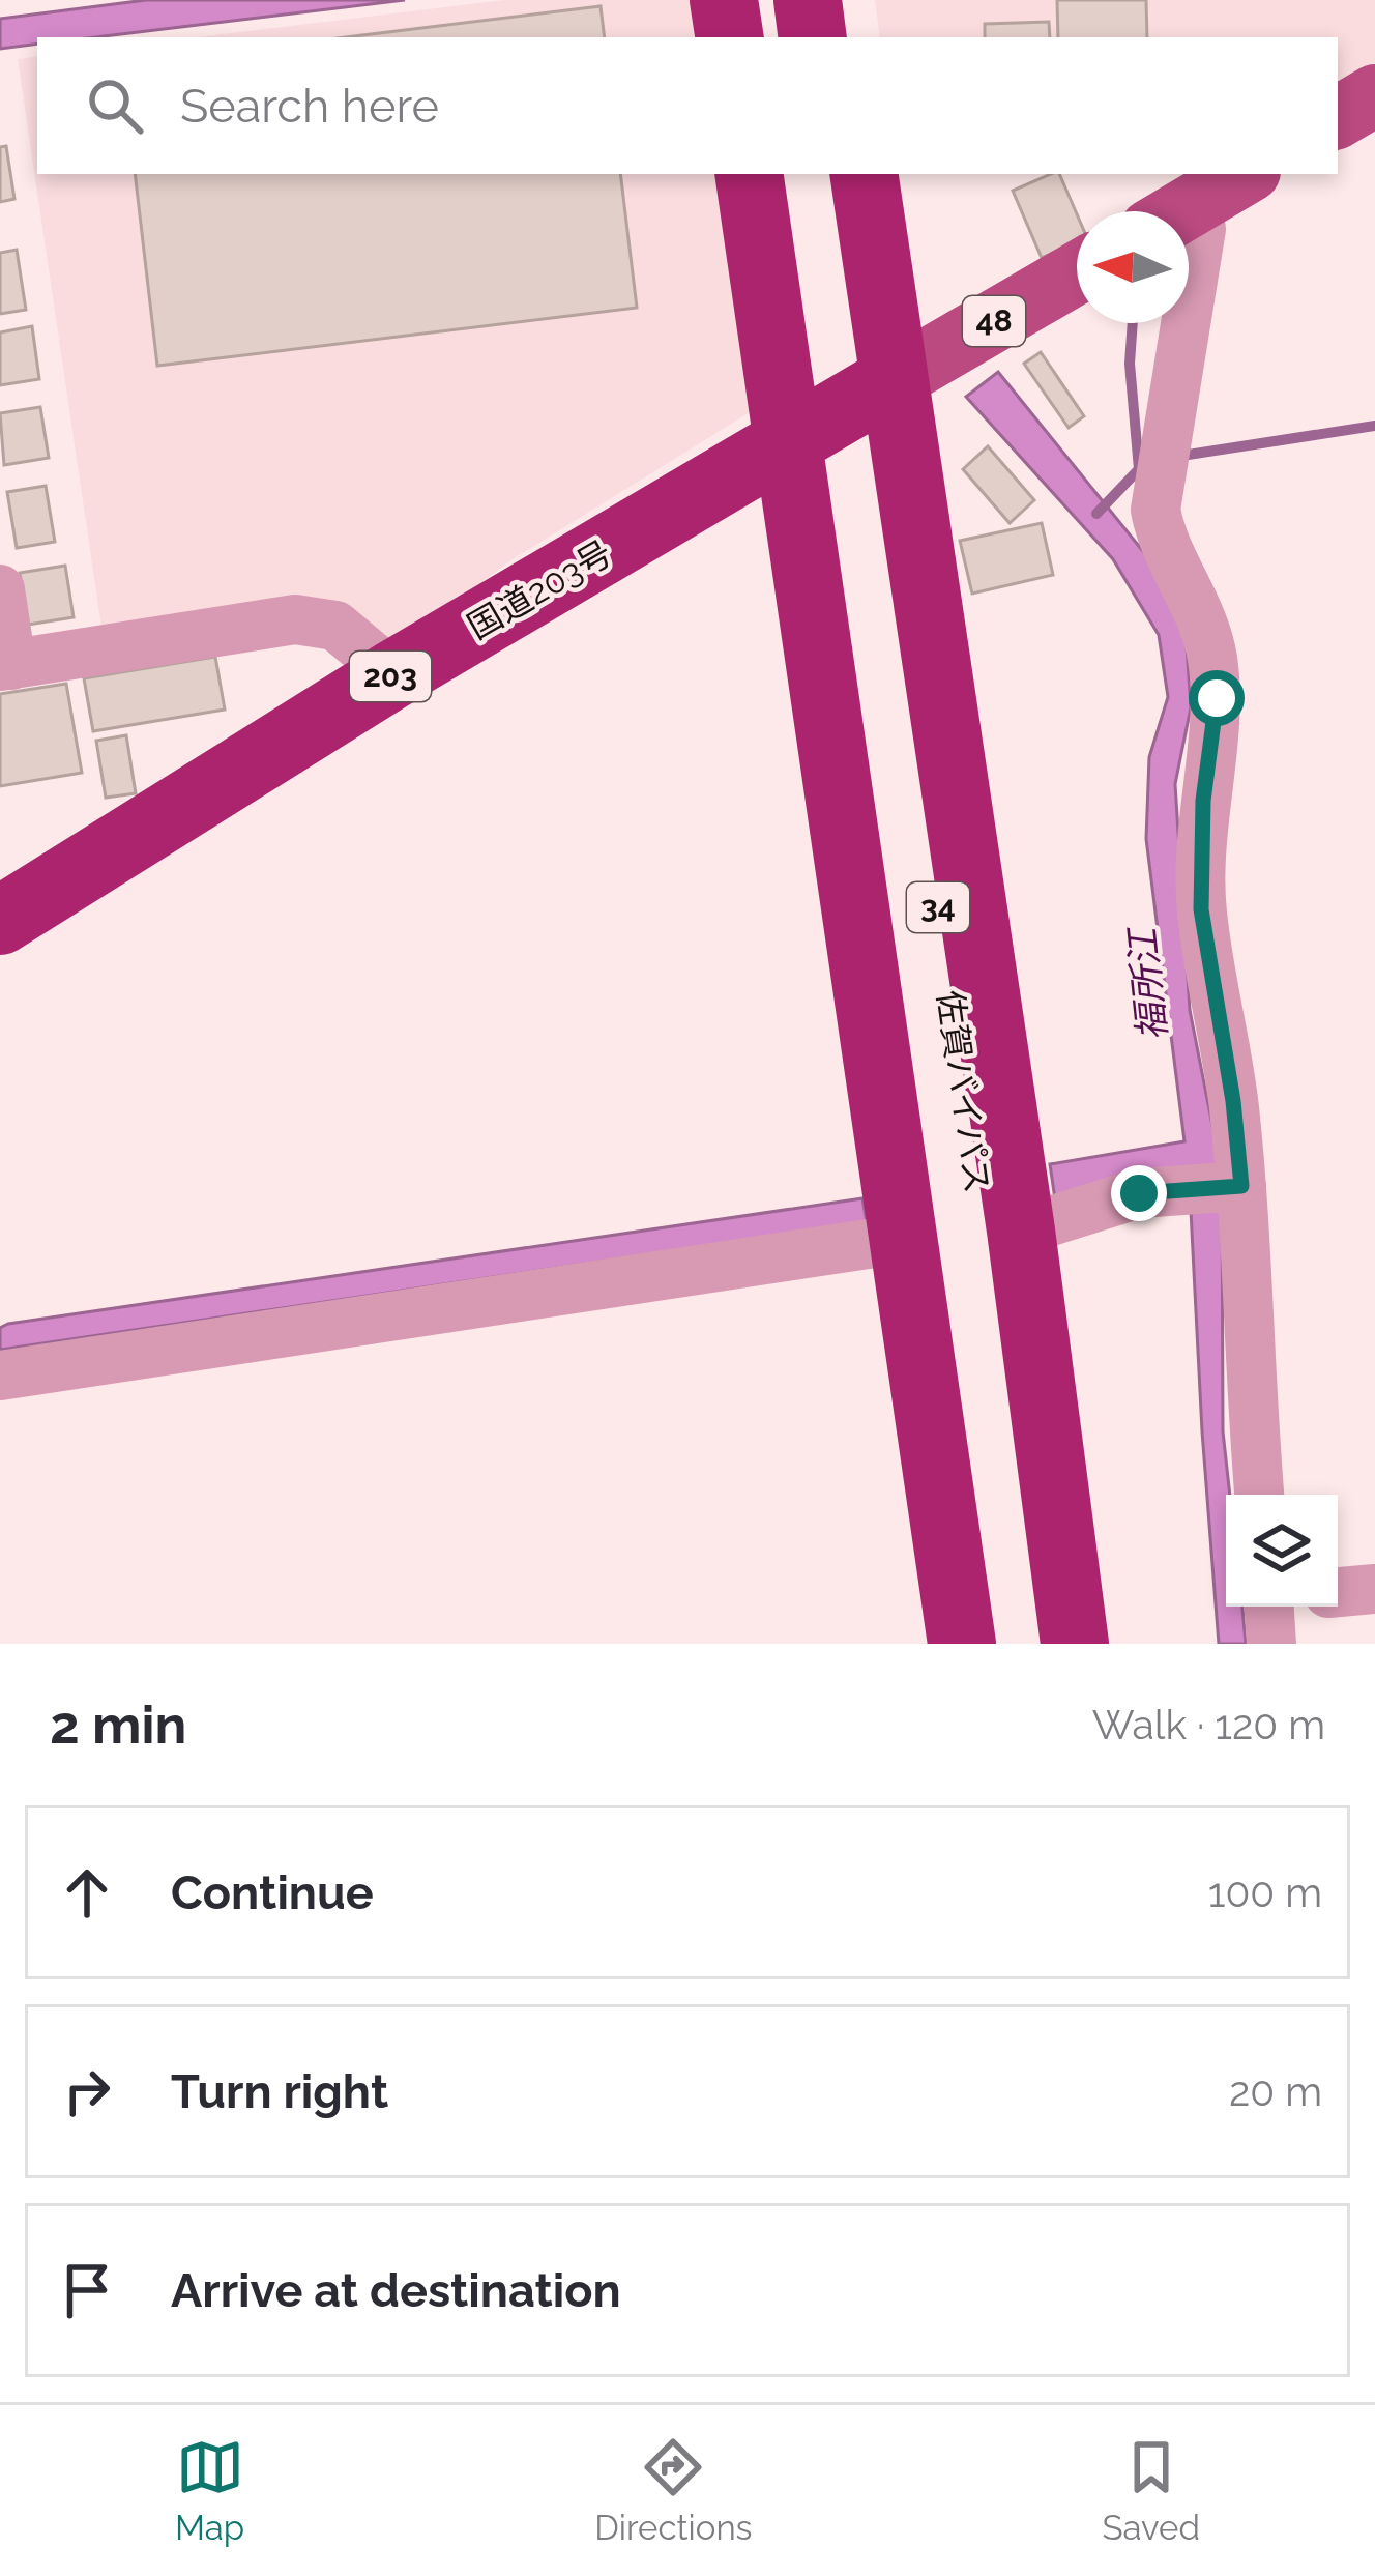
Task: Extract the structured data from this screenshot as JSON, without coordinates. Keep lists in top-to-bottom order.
{
  "streets": {
    "highway": [
      "国道203号",
      "203",
      "34",
      "佐賀バイパス"
    ],
    "main road": ["48"]
  },
  "crossings": [
    ["48", "国道203号"]
  ],
  "water": ["福所江"],
  "north": "left",
  "page": {
    "search": "Search here",
    "heading": ["2 min", "Walk · 120 m"],
    "list": [
      ["Continue", "100 m"],
      ["Turn right", "20 m"],
      "Arrive at destination"
    ],
    "nav": ["Map", "Directions", "Saved"]
  }
}
